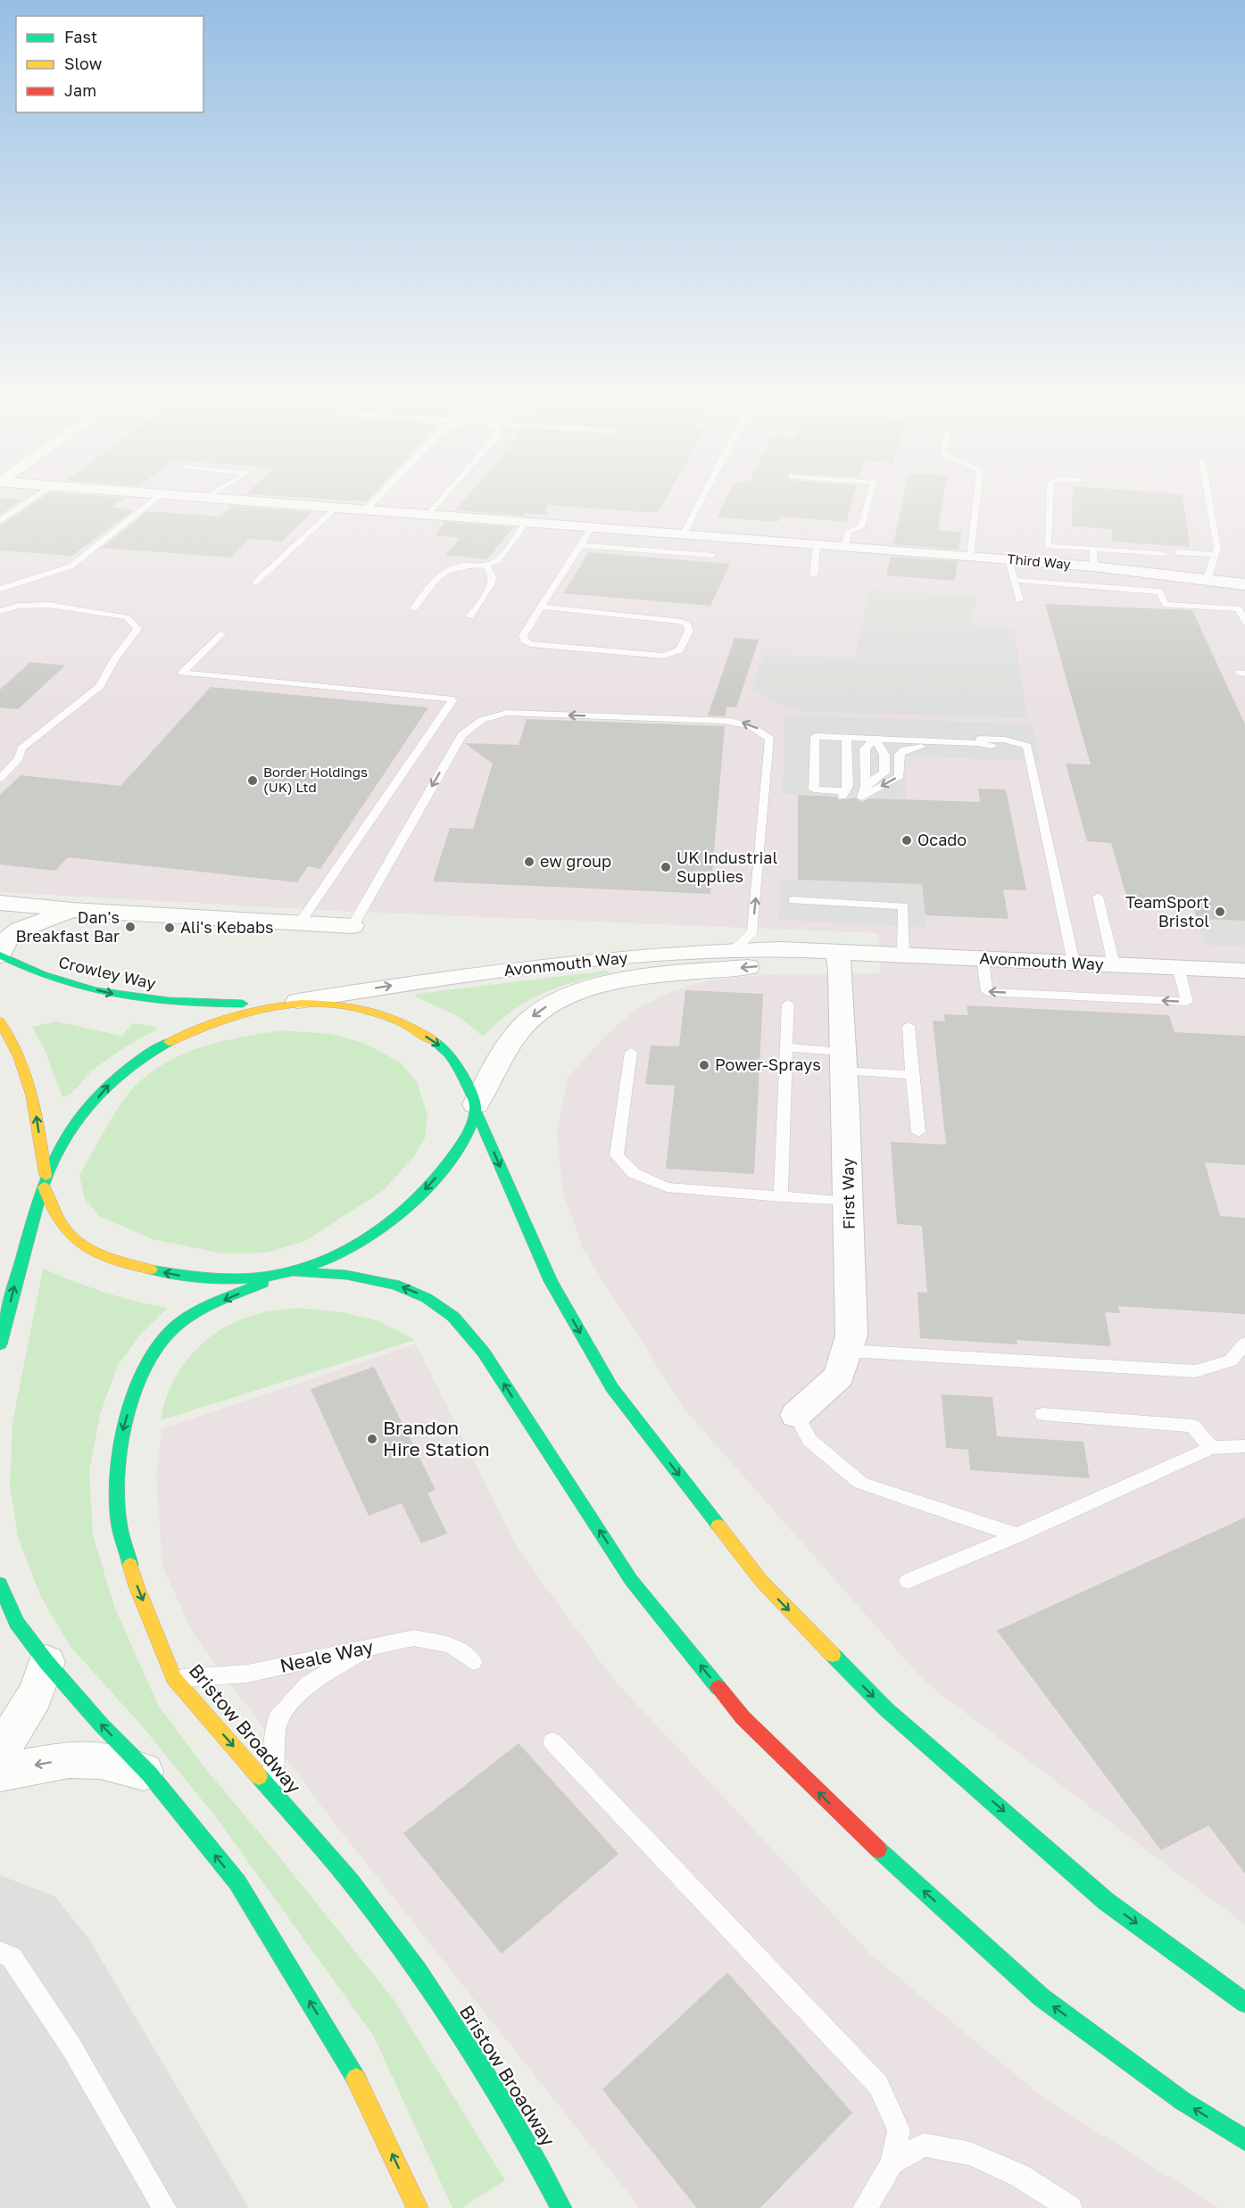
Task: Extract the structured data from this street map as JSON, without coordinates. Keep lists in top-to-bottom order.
{
  "streets": {
    "highway": ["Crowley Way", "Bristow Broadway"],
    "street": ["Third Way", "Avonmouth Way", "First Way"],
    "lane": ["Neale Way"]
  },
  "crossings": [
    ["Avonmouth Way", "Crowley Way"],
    ["Avonmouth Way", "First Way"],
    ["Neale Way", "Bristow Broadway"]
  ],
  "one_way": ["Crowley Way", "Bristow Broadway"],
  "places": [
    "Border Holdings (UK) Ltd",
    "Ocado",
    "ew group",
    "UK Industrial Supplies",
    "TeamSport Bristol",
    "Dan's Breakfast Bar",
    "Ali's Kebabs",
    "Power-Sprays",
    "Brandon Hire Station"
  ],
  "legend": ["Fast", "Slow", "Jam"]
}
